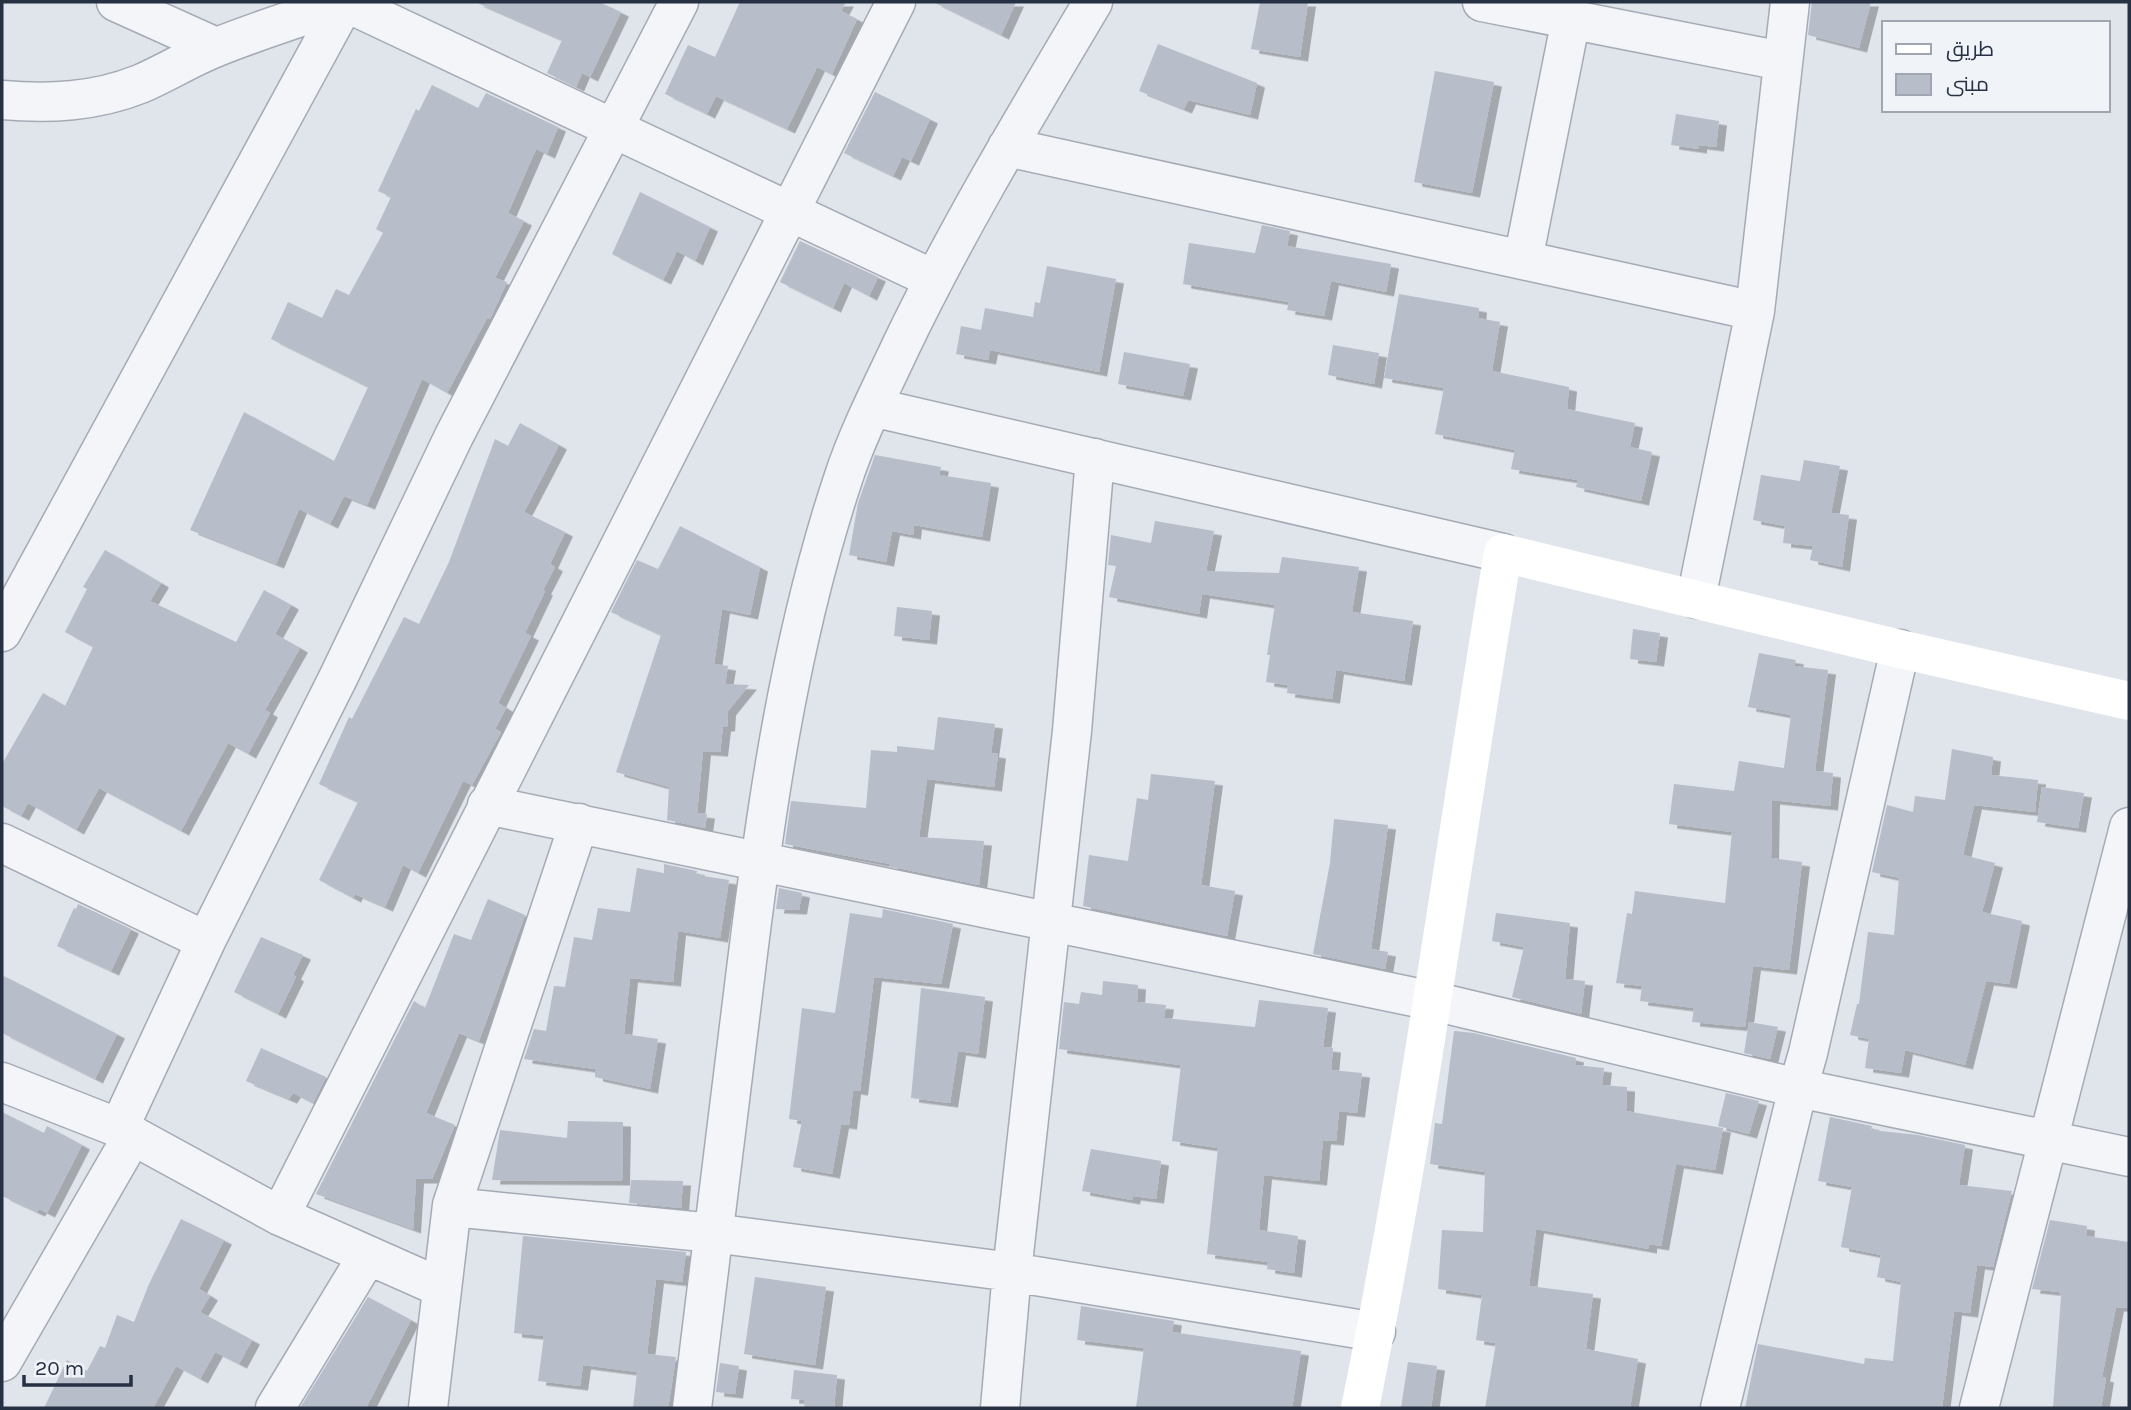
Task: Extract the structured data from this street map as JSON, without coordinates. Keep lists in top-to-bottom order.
{
  "legend": ["طريق", "مبنى"],
  "scale_bar": "20 m"
}
